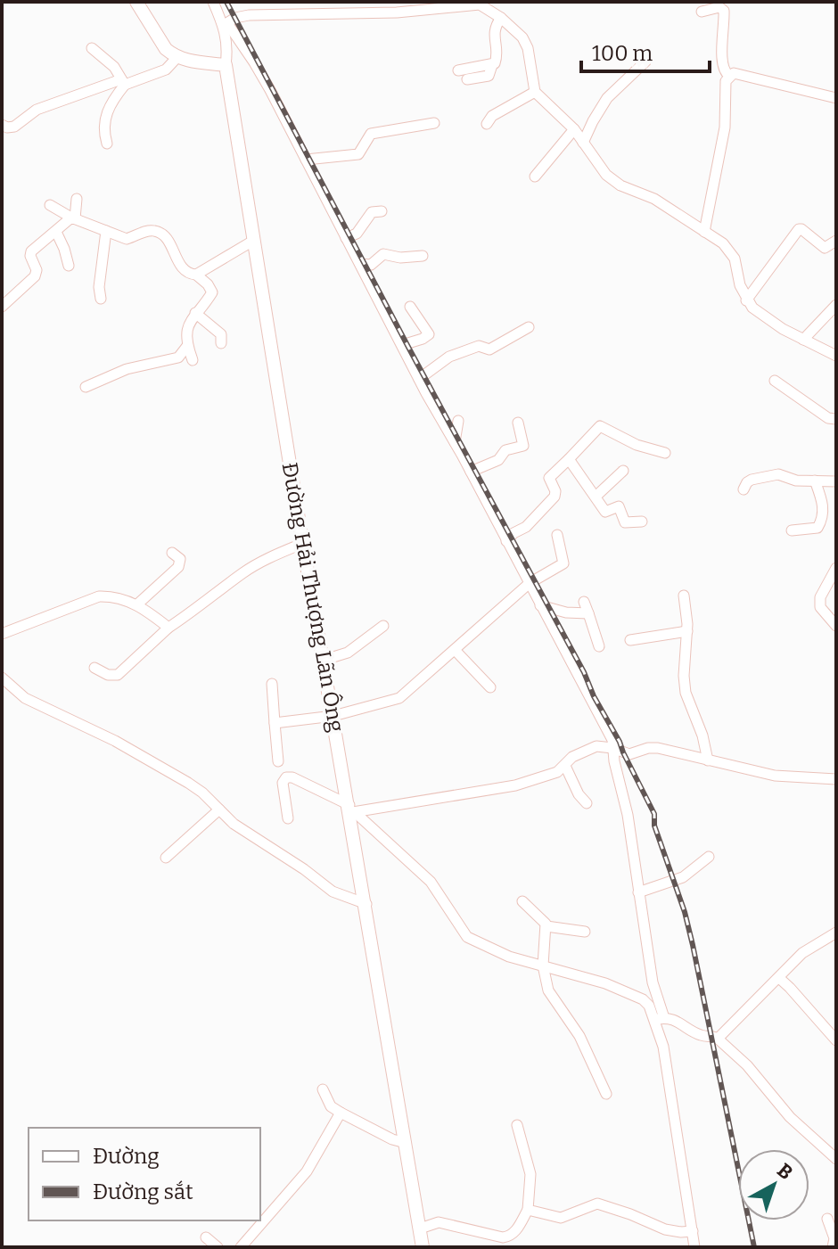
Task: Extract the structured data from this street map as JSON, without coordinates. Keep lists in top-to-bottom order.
{
  "streets": {
    "street": ["Đường Hải Thượng Lãn Ông"]
  },
  "legend": ["Đường", "Đường sắt"],
  "scale_bar": "100 m",
  "north": "top right"
}
